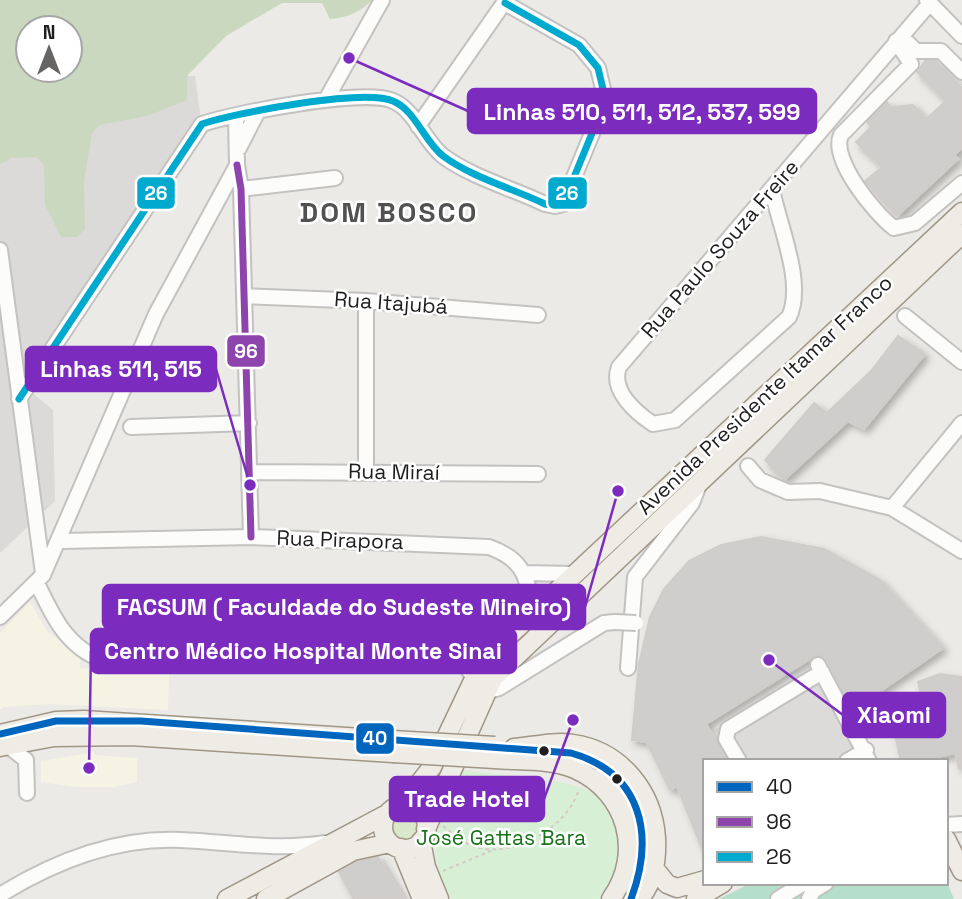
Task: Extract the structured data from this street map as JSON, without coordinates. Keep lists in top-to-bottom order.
{
  "streets": {
    "main road": ["Avenida Presidente Itamar Franco"],
    "street": [
      "Rua Paulo Souza Freire",
      "Rua Itajubá",
      "Rua Miraí",
      "Rua Pirapora"
    ]
  },
  "districts": ["DOM BOSCO"],
  "parks": ["José Gattas Bara"],
  "places": [
    "Linhas 510, 511, 512, 537, 599",
    "Linhas 511, 515",
    "FACSUM ( Faculdade do Sudeste Mineiro)",
    "Xiaomi",
    "Trade Hotel",
    "Centro Médico Hospital Monte Sinai"
  ],
  "lines": ["transit line 26", "transit line 96", "transit line 40"],
  "legend": ["40", "96", "26"],
  "north": "top"
}
